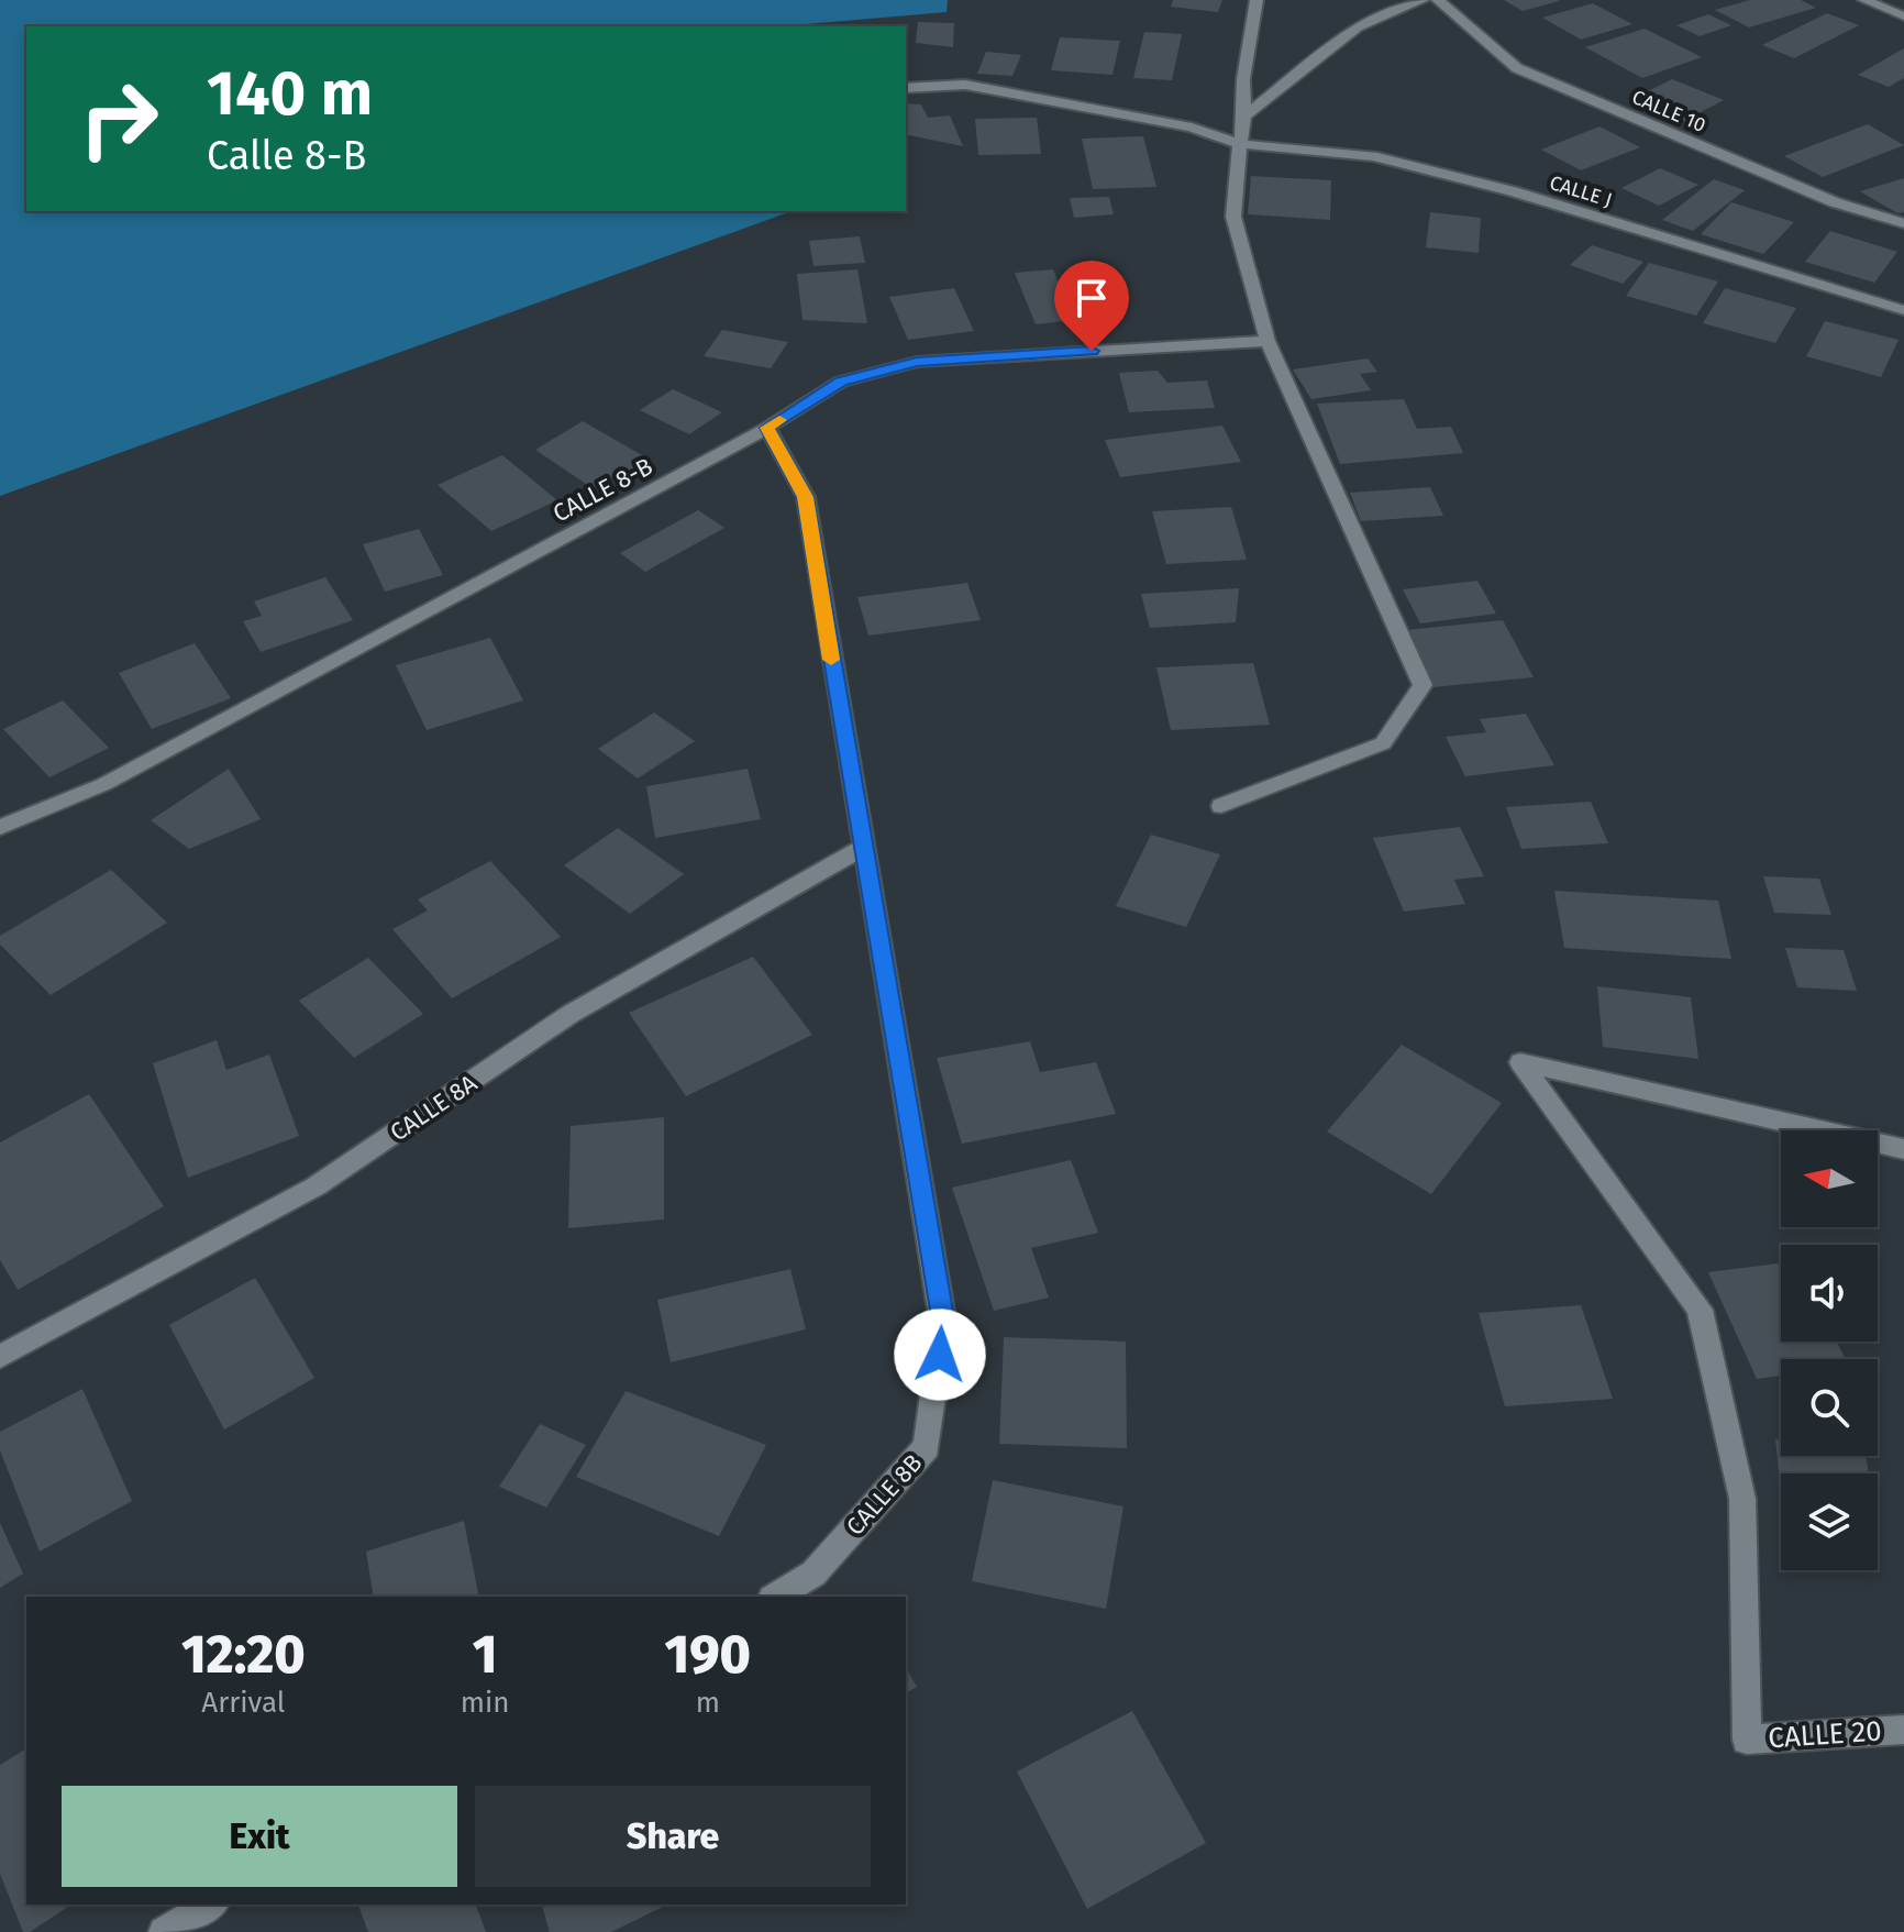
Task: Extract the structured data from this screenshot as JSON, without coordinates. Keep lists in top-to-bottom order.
{
  "streets": {
    "street": [
      "CALLE 10",
      "CALLE J",
      "CALLE 8-B",
      "CALLE 8A",
      "CALLE 8B",
      "CALLE 20"
    ]
  },
  "crossings": [
    ["CALLE 8-B", "CALLE 8B"],
    ["CALLE 8A", "CALLE 8B"]
  ],
  "north": "left",
  "page": {
    "turn": ["140 m", "Calle 8-B"],
    "eta": [
      "12:20",
      "Arrival",
      "1",
      "min",
      "190",
      "m"
    ],
    "buttons": ["Exit", "Share"]
  }
}
